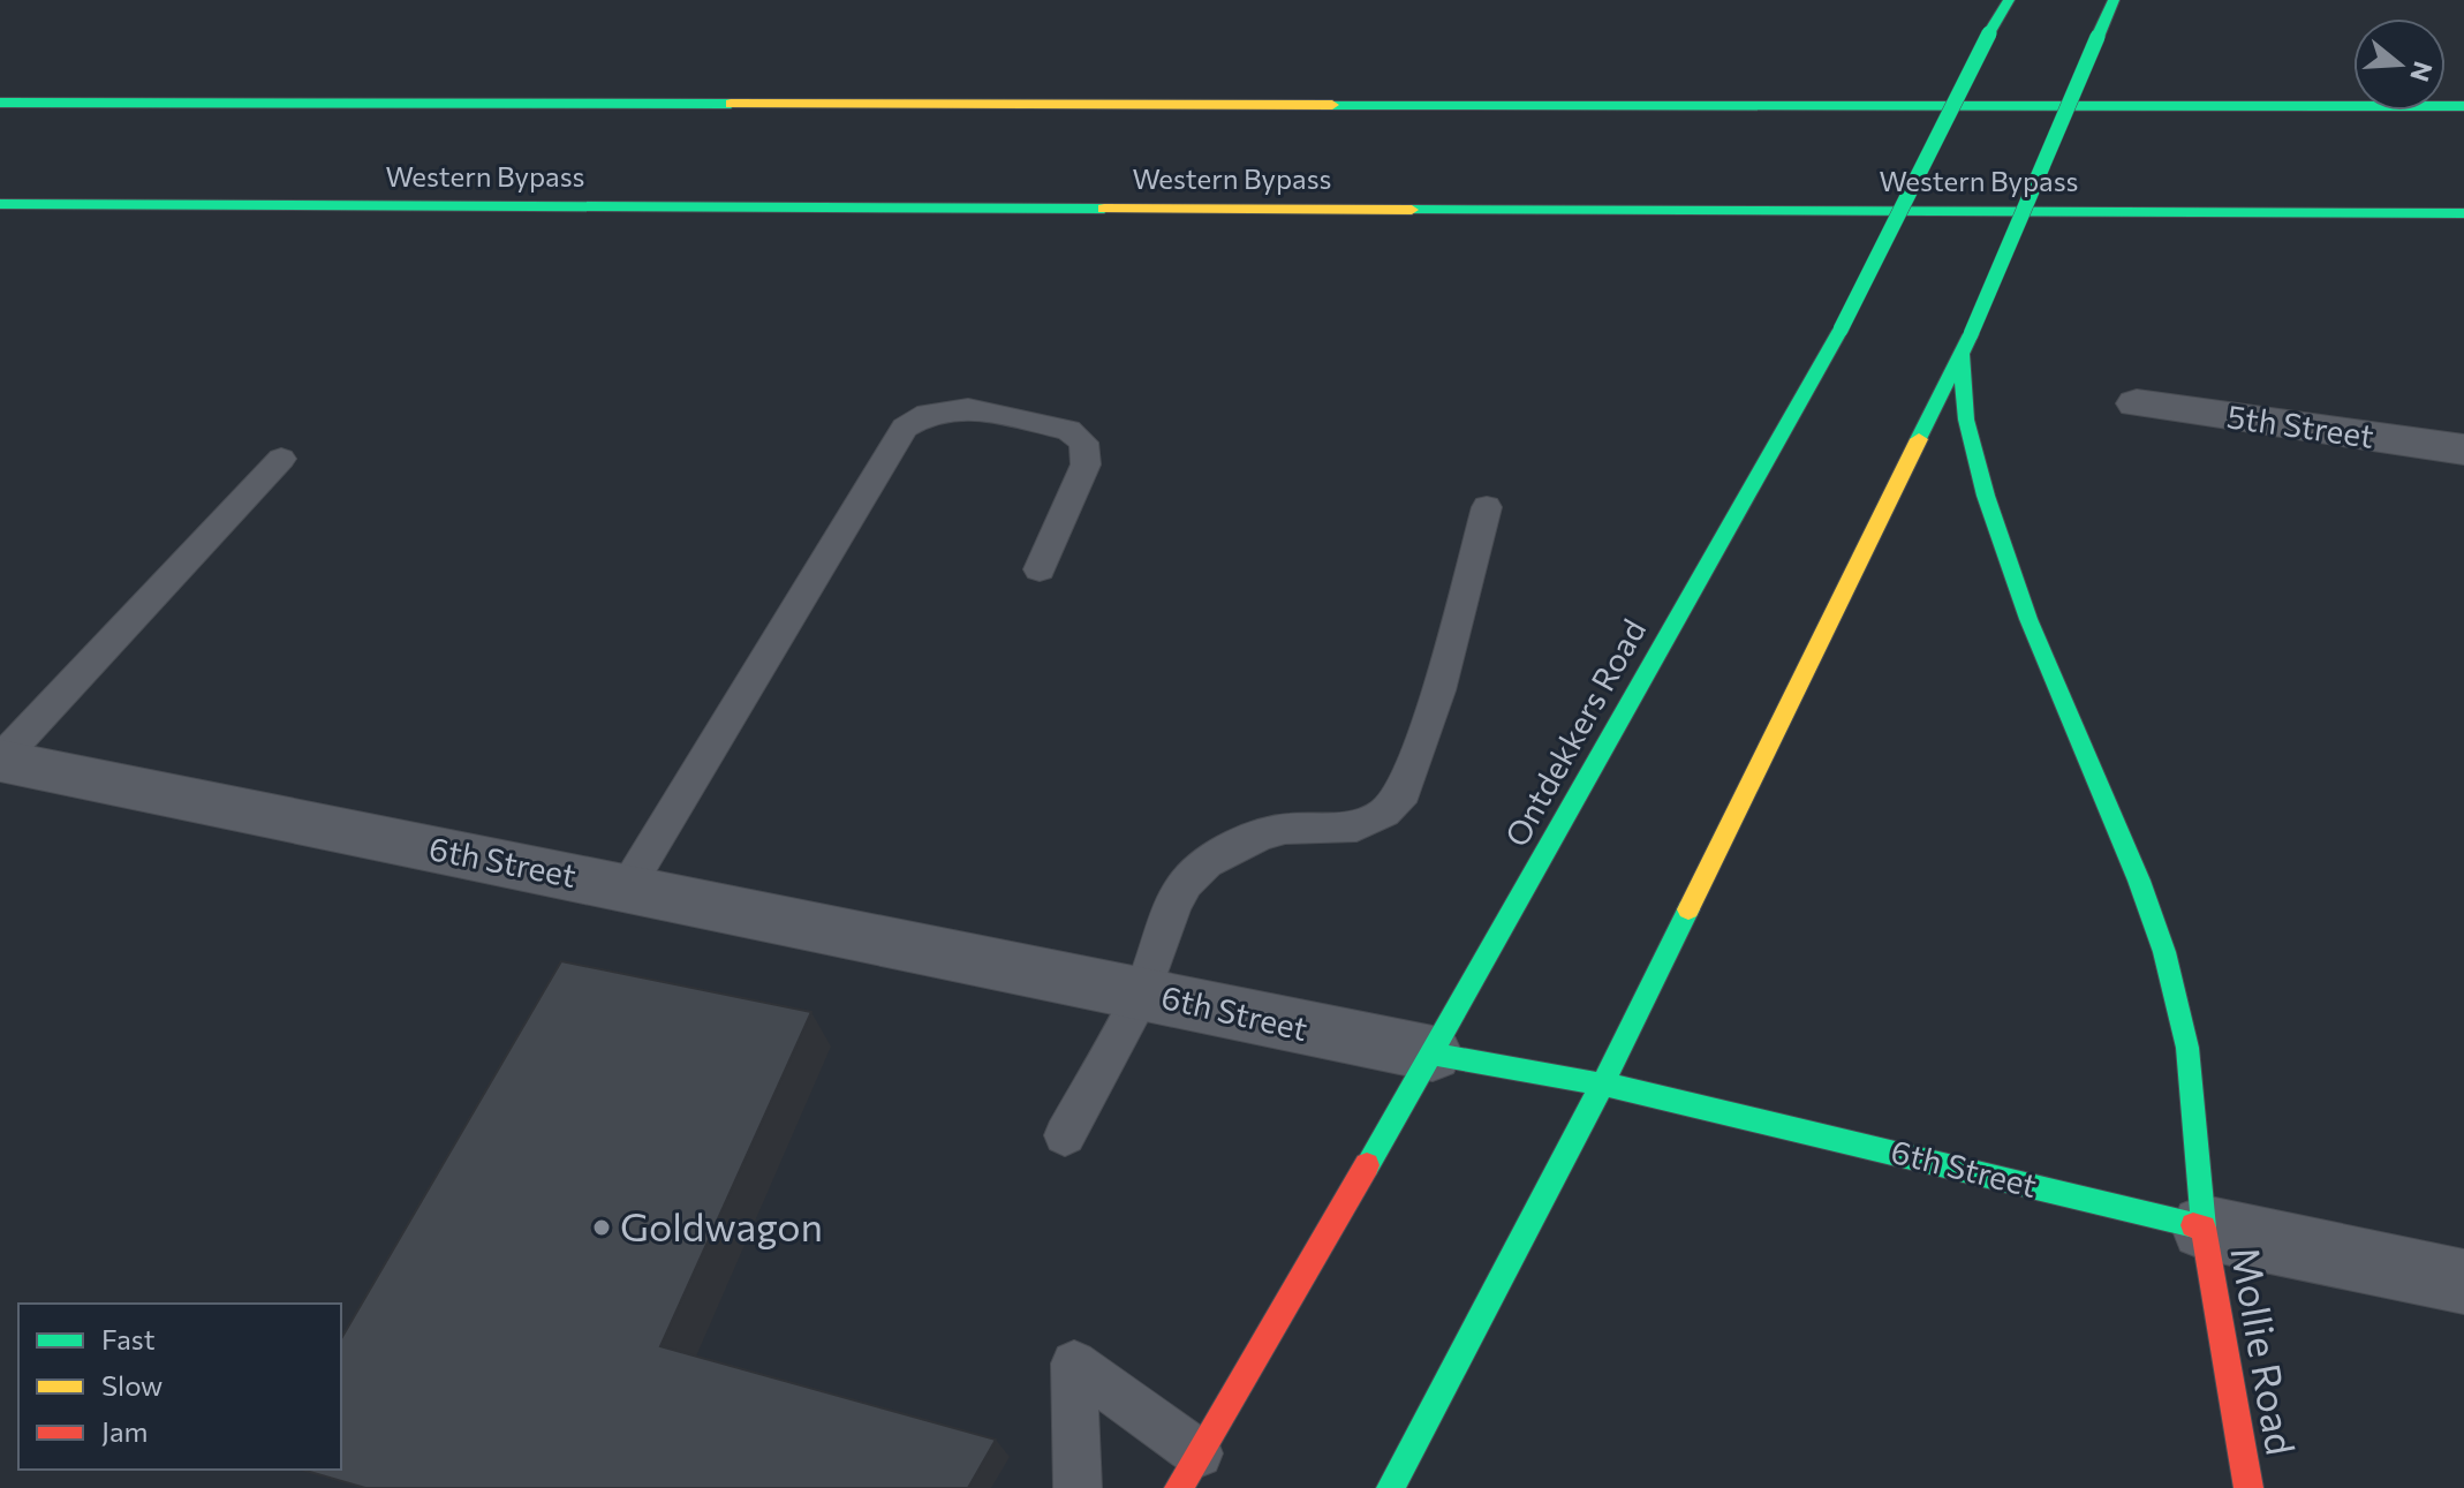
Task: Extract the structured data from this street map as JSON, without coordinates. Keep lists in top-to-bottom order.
{
  "streets": {
    "main road": [
      "Western Bypass",
      "Ontdekkers Road",
      "6th Street",
      "Mollie Road"
    ],
    "street": ["5th Street"]
  },
  "crossings": [
    ["Ontdekkers Road", "6th Street"],
    ["6th Street", "Mollie Road"]
  ],
  "places": ["Goldwagon"],
  "legend": ["Fast", "Slow", "Jam"],
  "north": "right"
}
